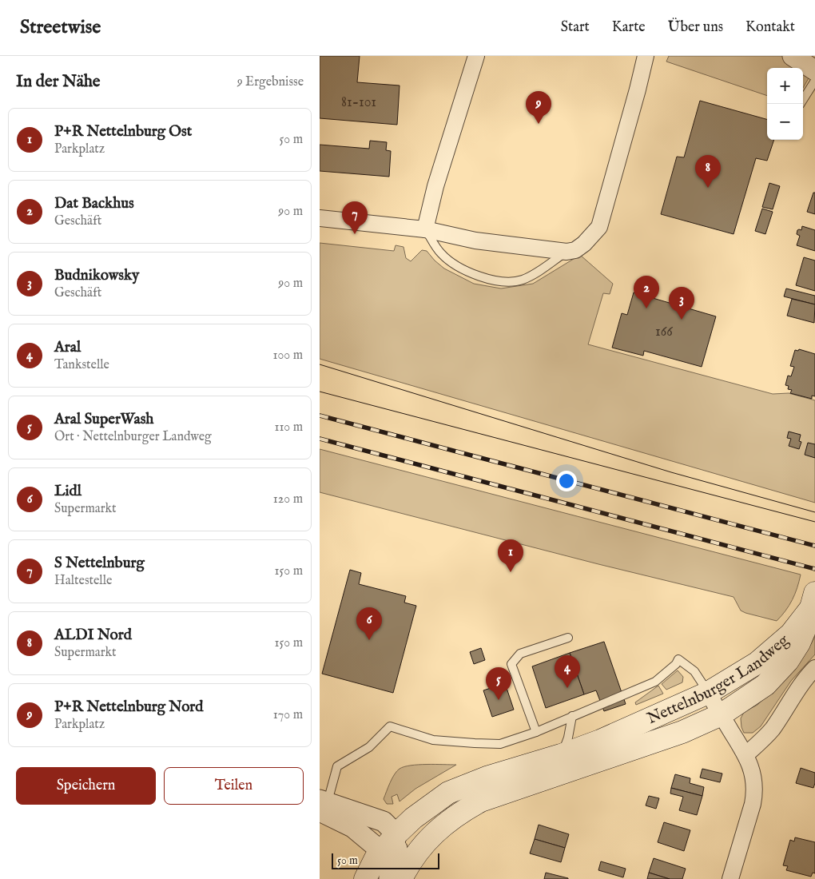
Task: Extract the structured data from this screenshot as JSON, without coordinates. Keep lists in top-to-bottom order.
{
  "streets": {
    "main road": ["Nettelnburger Landweg"]
  },
  "house_numbers": ["81-101", "166"],
  "scale_bar": "50 m",
  "page": {
    "header": "Streetwise",
    "nav": [
      "Start",
      "Karte",
      "Über uns",
      "Kontakt"
    ],
    "heading": ["In der Nähe", "9 Ergebnisse"],
    "map_buttons": ["+", "−"],
    "pins": [
      "9",
      "8",
      "7",
      "2",
      "3",
      "1",
      "6",
      "4",
      "5"
    ],
    "list": [
      {
        "mark": "1",
        "name": "P+R Nettelnburg Ost",
        "note": "Parkplatz",
        "value": "50 m"
      },
      {
        "mark": "2",
        "name": "Dat Backhus",
        "note": "Geschäft",
        "value": "90 m"
      },
      {
        "mark": "3",
        "name": "Budnikowsky",
        "note": "Geschäft",
        "value": "90 m"
      },
      {
        "mark": "4",
        "name": "Aral",
        "note": "Tankstelle",
        "value": "100 m"
      },
      {
        "mark": "5",
        "name": "Aral SuperWash",
        "note": "Ort · Nettelnburger Landweg",
        "value": "110 m"
      },
      {
        "mark": "6",
        "name": "Lidl",
        "note": "Supermarkt",
        "value": "120 m"
      },
      {
        "mark": "7",
        "name": "S Nettelnburg",
        "note": "Haltestelle",
        "value": "150 m"
      },
      {
        "mark": "8",
        "name": "ALDI Nord",
        "note": "Supermarkt",
        "value": "150 m"
      },
      {
        "mark": "9",
        "name": "P+R Nettelnburg Nord",
        "note": "Parkplatz",
        "value": "170 m"
      }
    ],
    "buttons": ["Speichern", "Teilen"],
    "scale": "50 m"
  }
}
